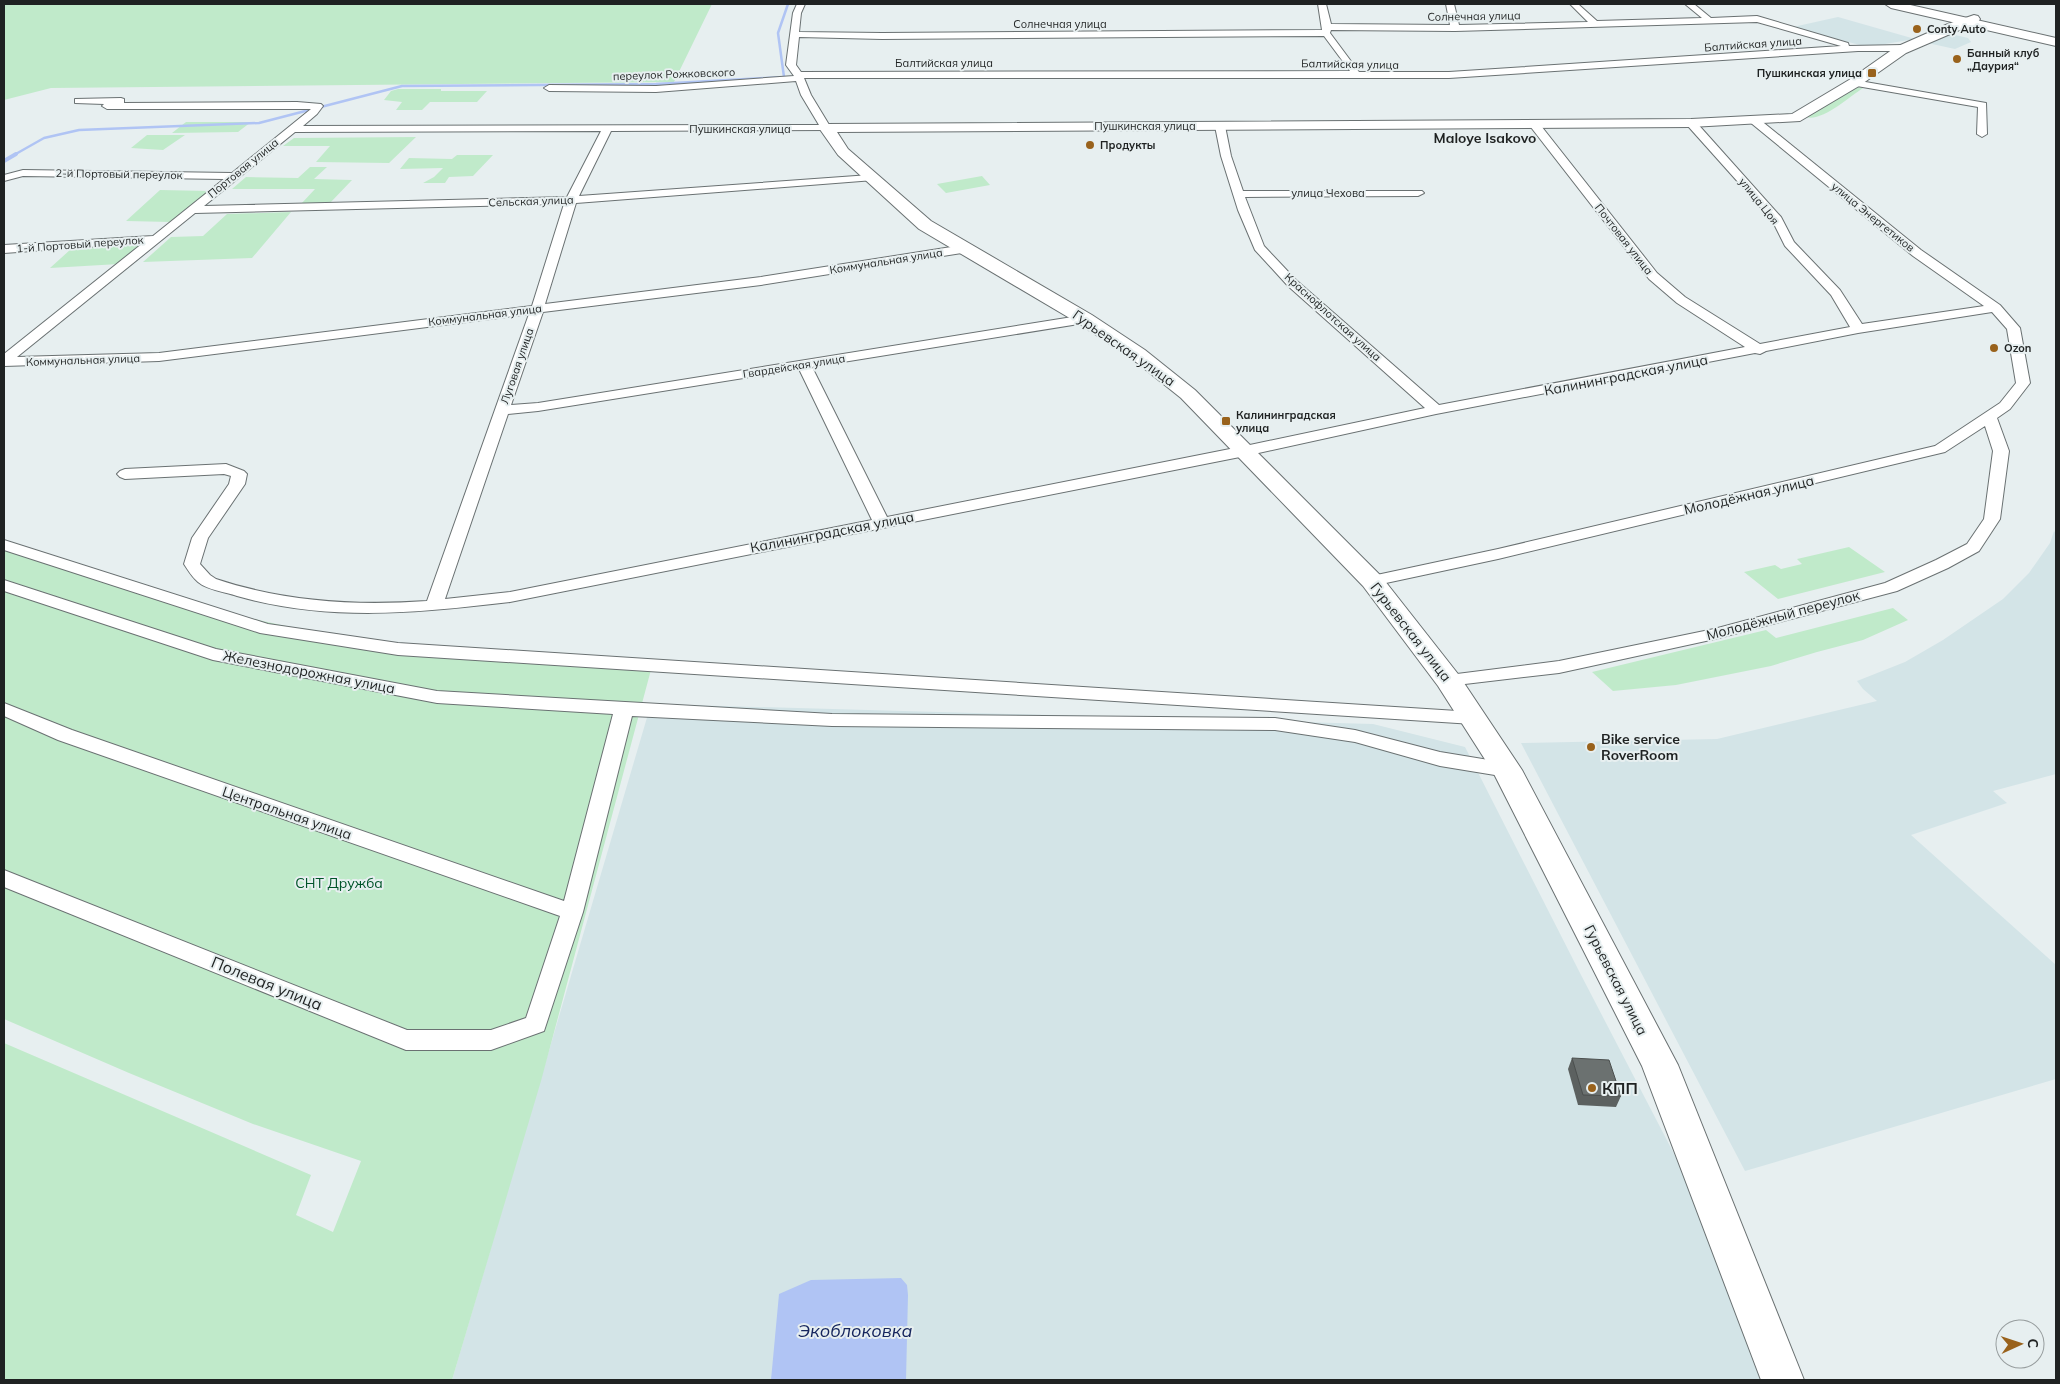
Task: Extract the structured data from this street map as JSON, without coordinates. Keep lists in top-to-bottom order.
{
  "streets": {
    "street": [
      "Солнечная улица",
      "Балтийская улица",
      "переулок Рожковского",
      "Пушкинская улица",
      "Портовая улица",
      "2-й Портовый переулок",
      "улица Чехова",
      "Сельская улица",
      "улица Цоя",
      "улица Энергетиков",
      "Почтовая улица",
      "1-й Портовый переулок",
      "Коммунальная улица",
      "Краснофлотская улица",
      "Гурьевская улица",
      "Луговая улица",
      "Гвардейская улица",
      "Калининградская улица",
      "Молодёжная улица",
      "Молодёжный переулок",
      "Железнодорожная улица",
      "Центральная улица",
      "Полевая улица"
    ]
  },
  "crossings": [
    ["Солнечная улица", "Балтийская улица"],
    ["Солнечная улица", "Гурьевская улица"],
    ["Балтийская улица", "переулок Рожковского"],
    ["Балтийская улица", "Пушкинская улица"],
    ["Балтийская улица", "Гурьевская улица"],
    ["переулок Рожковского", "Гурьевская улица"],
    ["Пушкинская улица", "Портовая улица"],
    ["Пушкинская улица", "улица Цоя"],
    ["Пушкинская улица", "улица Энергетиков"],
    ["Пушкинская улица", "Почтовая улица"],
    ["Пушкинская улица", "Краснофлотская улица"],
    ["Пушкинская улица", "Гурьевская улица"],
    ["Пушкинская улица", "Луговая улица"],
    ["Портовая улица", "2-й Портовый переулок"],
    ["Портовая улица", "Сельская улица"],
    ["Портовая улица", "1-й Портовый переулок"],
    ["Портовая улица", "Коммунальная улица"],
    ["улица Чехова", "Краснофлотская улица"],
    ["Сельская улица", "Гурьевская улица"],
    ["Сельская улица", "Луговая улица"],
    ["улица Цоя", "Калининградская улица"],
    ["улица Энергетиков", "Калининградская улица"],
    ["улица Энергетиков", "Молодёжная улица"],
    ["Почтовая улица", "Калининградская улица"],
    ["Коммунальная улица", "Гурьевская улица"],
    ["Коммунальная улица", "Луговая улица"],
    ["Краснофлотская улица", "Калининградская улица"],
    ["Гурьевская улица", "Гвардейская улица"],
    ["Гурьевская улица", "Калининградская улица"],
    ["Гурьевская улица", "Молодёжная улица"],
    ["Гурьевская улица", "Молодёжный переулок"],
    ["Гурьевская улица", "Железнодорожная улица"],
    ["Луговая улица", "Гвардейская улица"],
    ["Луговая улица", "Калининградская улица"],
    ["Калининградская улица", "Молодёжная улица"],
    ["Молодёжная улица", "Молодёжный переулок"]
  ],
  "districts": ["Maloye Isakovo"],
  "water": ["Экоблоковка"],
  "parks": ["СНТ Дружба"],
  "places": {
    "other": [
      "Conty Auto",
      "Банный клуб „Даурия“",
      "Продукты",
      "Ozon",
      "Bike service RoverRoom",
      "КПП"
    ],
    "transit": ["Пушкинская улица", "Калининградская улица"]
  },
  "north": "right"
}
